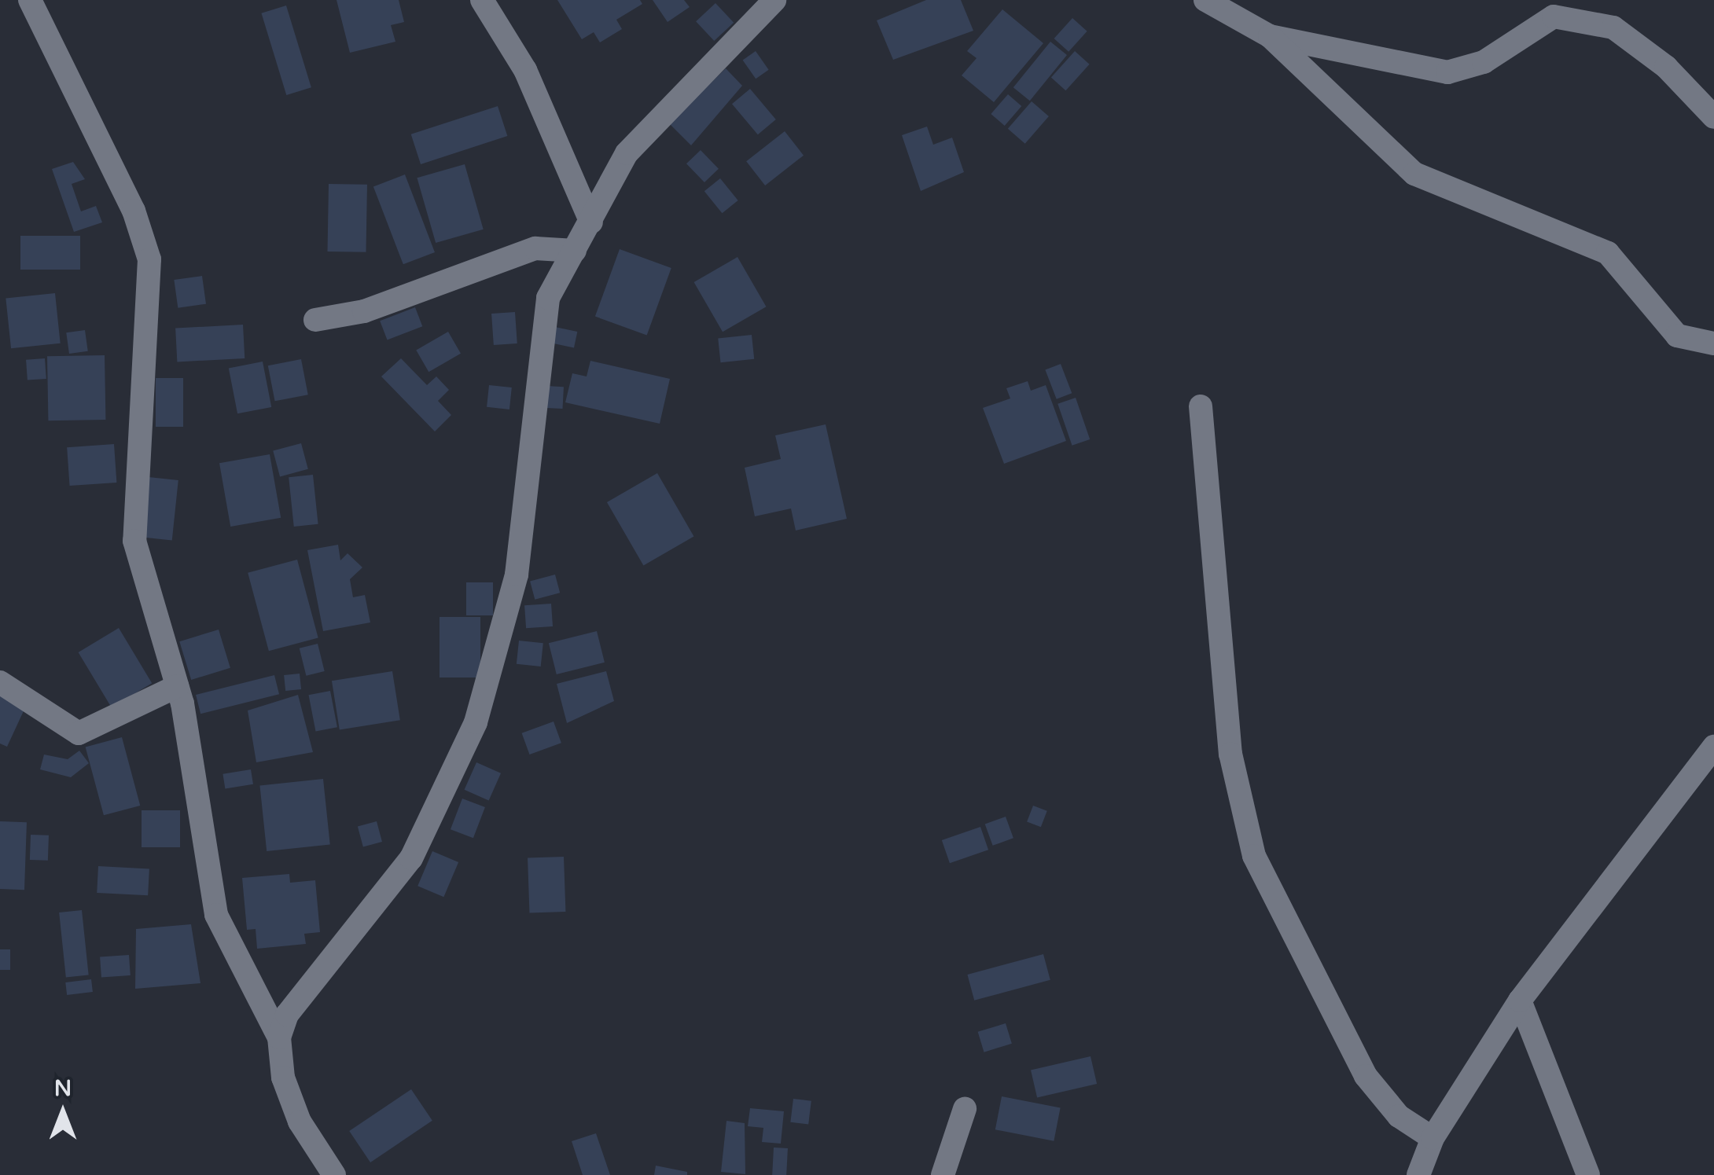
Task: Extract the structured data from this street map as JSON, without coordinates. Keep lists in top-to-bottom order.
{
  "north": "top"
}
